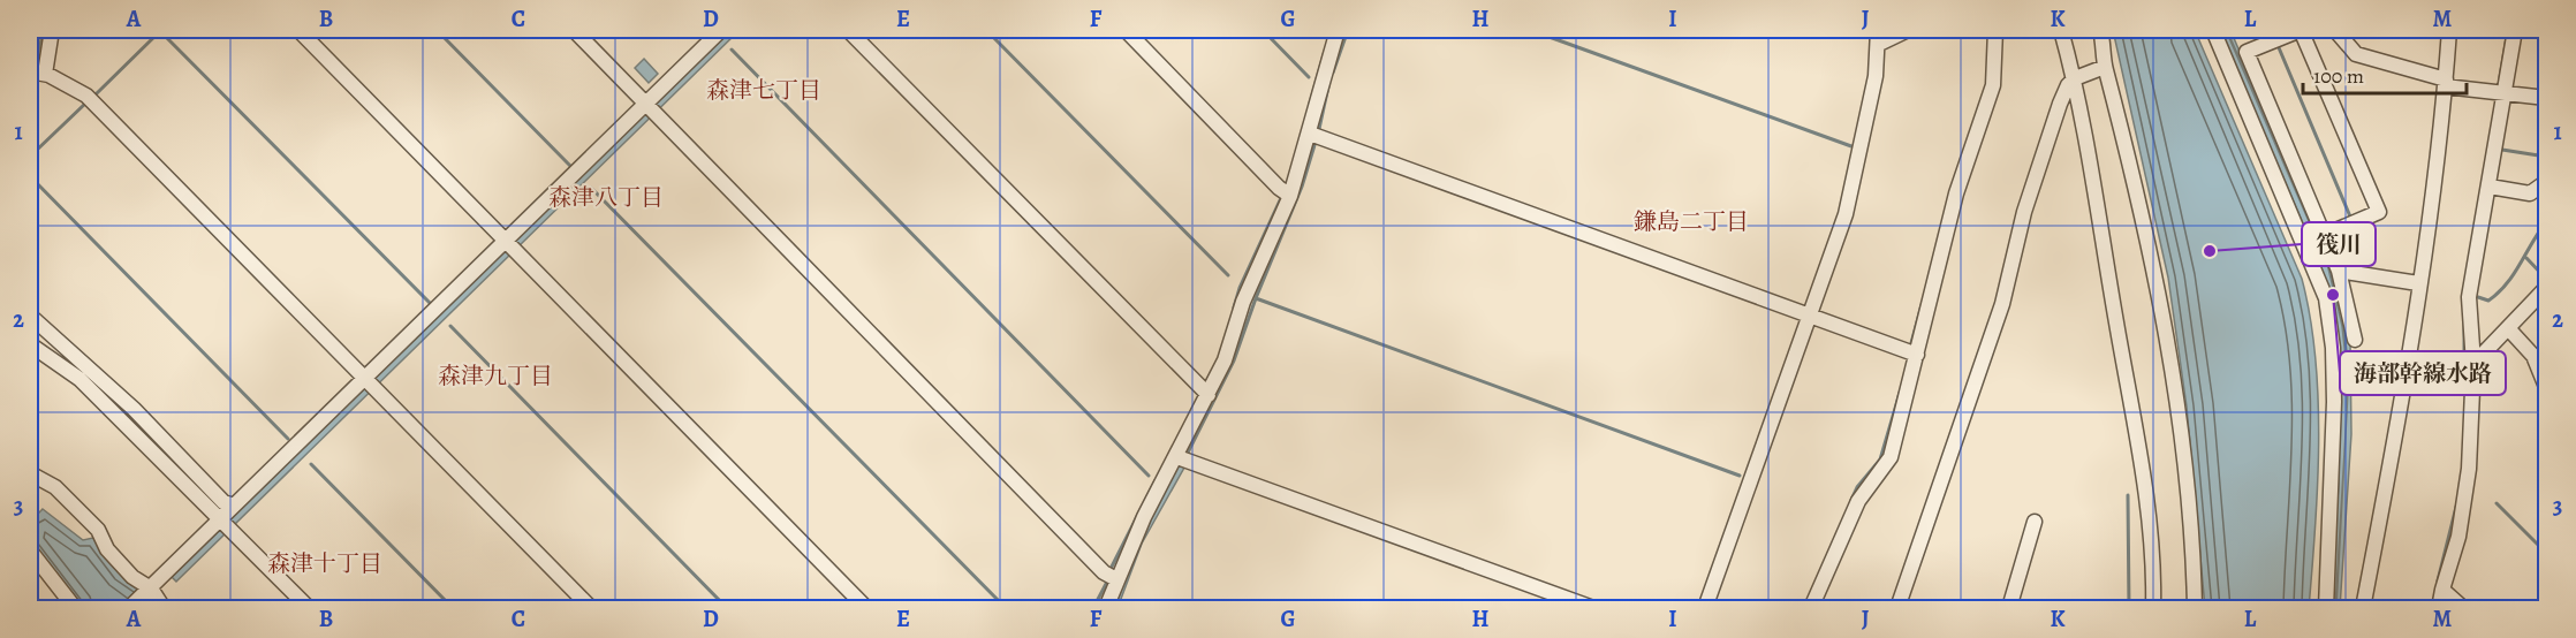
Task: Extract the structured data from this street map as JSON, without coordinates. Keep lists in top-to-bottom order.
{
  "districts": [
    "森津七丁目",
    "森津八丁目",
    "鎌島二丁目",
    "森津九丁目",
    "森津十丁目"
  ],
  "places": ["筏川", "海部幹線水路"],
  "scale_bar": "100 m",
  "grid": {
    "columns": [
      "A",
      "B",
      "C",
      "D",
      "E",
      "F",
      "G",
      "H",
      "I",
      "J",
      "K",
      "L",
      "M"
    ],
    "rows": ["1", "2", "3"]
  }
}
